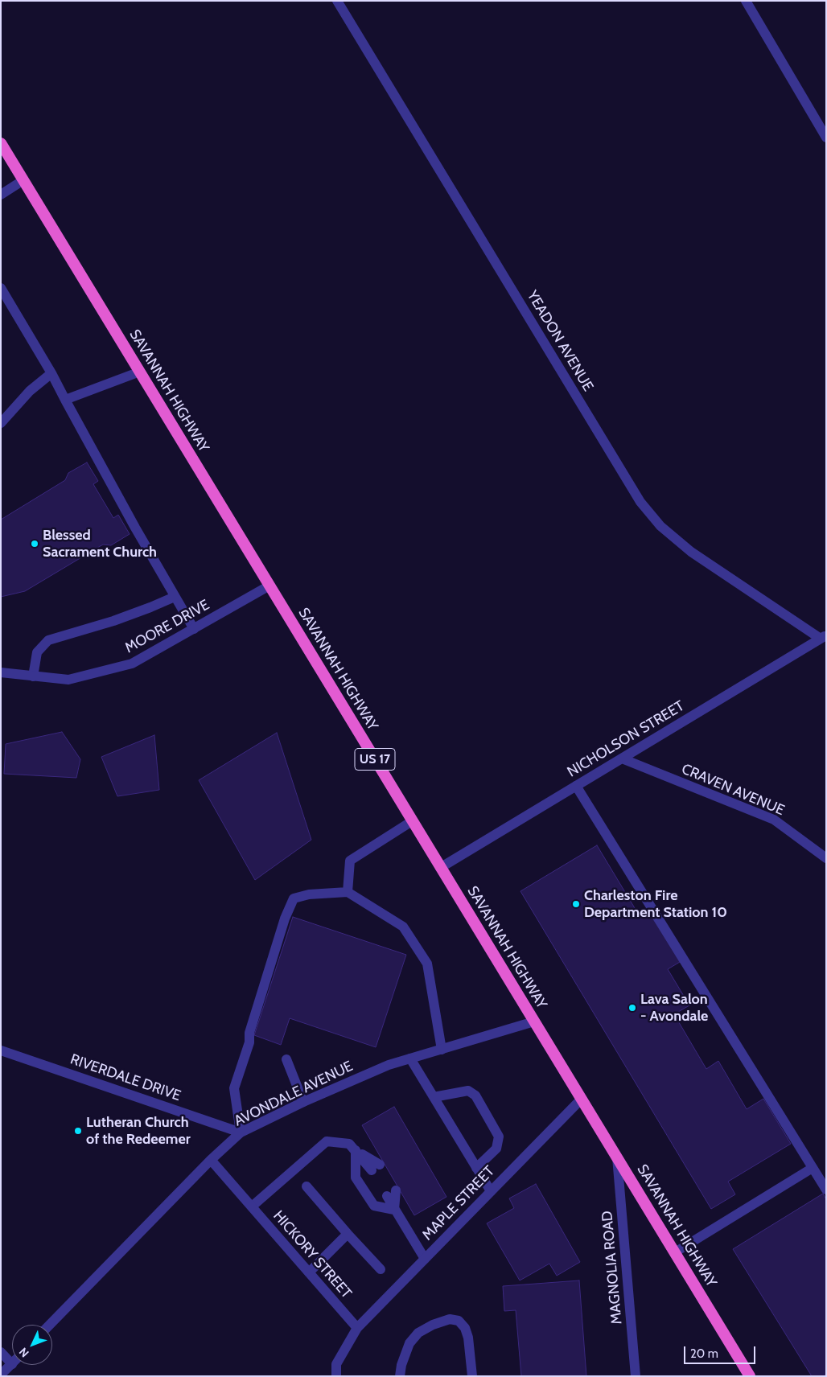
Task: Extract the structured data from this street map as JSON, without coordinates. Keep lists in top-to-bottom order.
{
  "streets": {
    "highway": ["SAVANNAH HIGHWAY", "US 17"],
    "street": [
      "YEADON AVENUE",
      "MOORE DRIVE",
      "NICHOLSON STREET",
      "CRAVEN AVENUE",
      "RIVERDALE DRIVE",
      "AVONDALE AVENUE",
      "MAPLE STREET",
      "HICKORY STREET",
      "MAGNOLIA ROAD"
    ]
  },
  "crossings": [
    ["YEADON AVENUE", "NICHOLSON STREET"],
    ["SAVANNAH HIGHWAY", "MOORE DRIVE"],
    ["SAVANNAH HIGHWAY", "NICHOLSON STREET"],
    ["SAVANNAH HIGHWAY", "AVONDALE AVENUE"],
    ["SAVANNAH HIGHWAY", "MAPLE STREET"],
    ["SAVANNAH HIGHWAY", "MAGNOLIA ROAD"],
    ["NICHOLSON STREET", "CRAVEN AVENUE"],
    ["RIVERDALE DRIVE", "AVONDALE AVENUE"],
    ["AVONDALE AVENUE", "HICKORY STREET"],
    ["MAPLE STREET", "HICKORY STREET"]
  ],
  "places": [
    "Blessed Sacrament Church",
    "Charleston Fire Department Station 10",
    "Lava Salon - Avondale",
    "Lutheran Church of the Redeemer"
  ],
  "scale_bar": "20 m",
  "north": "bottom left"
}
